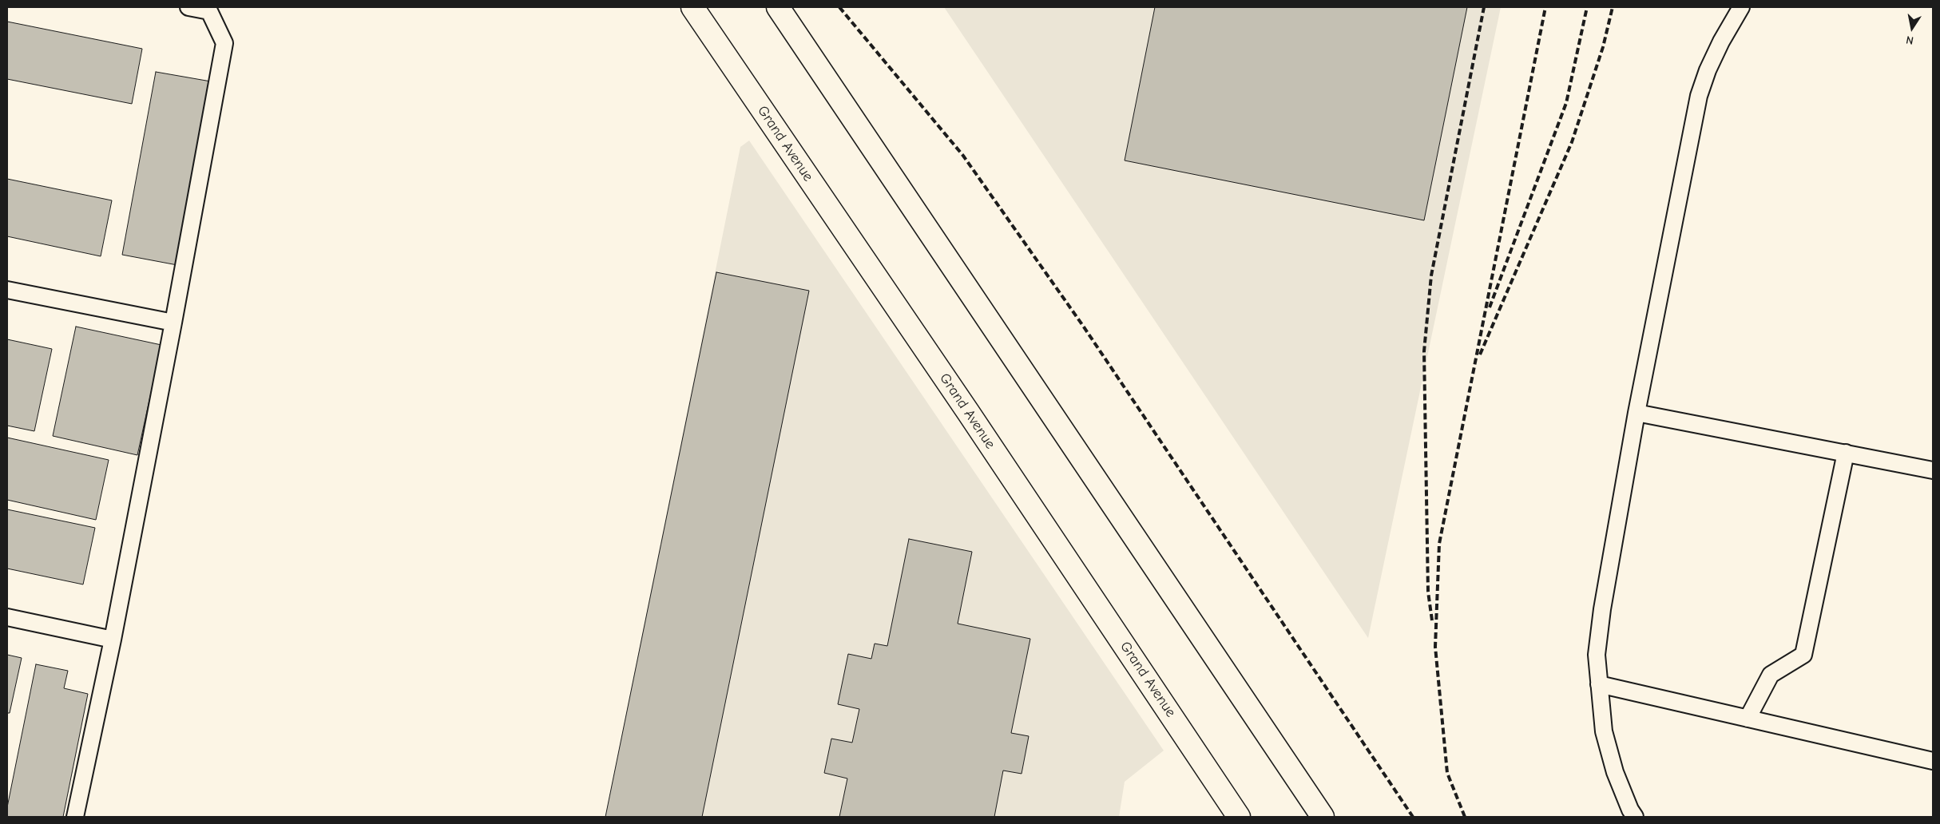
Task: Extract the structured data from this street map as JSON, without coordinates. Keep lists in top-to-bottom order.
{
  "streets": {
    "highway": ["Grand Avenue"]
  },
  "north": "bottom"
}
